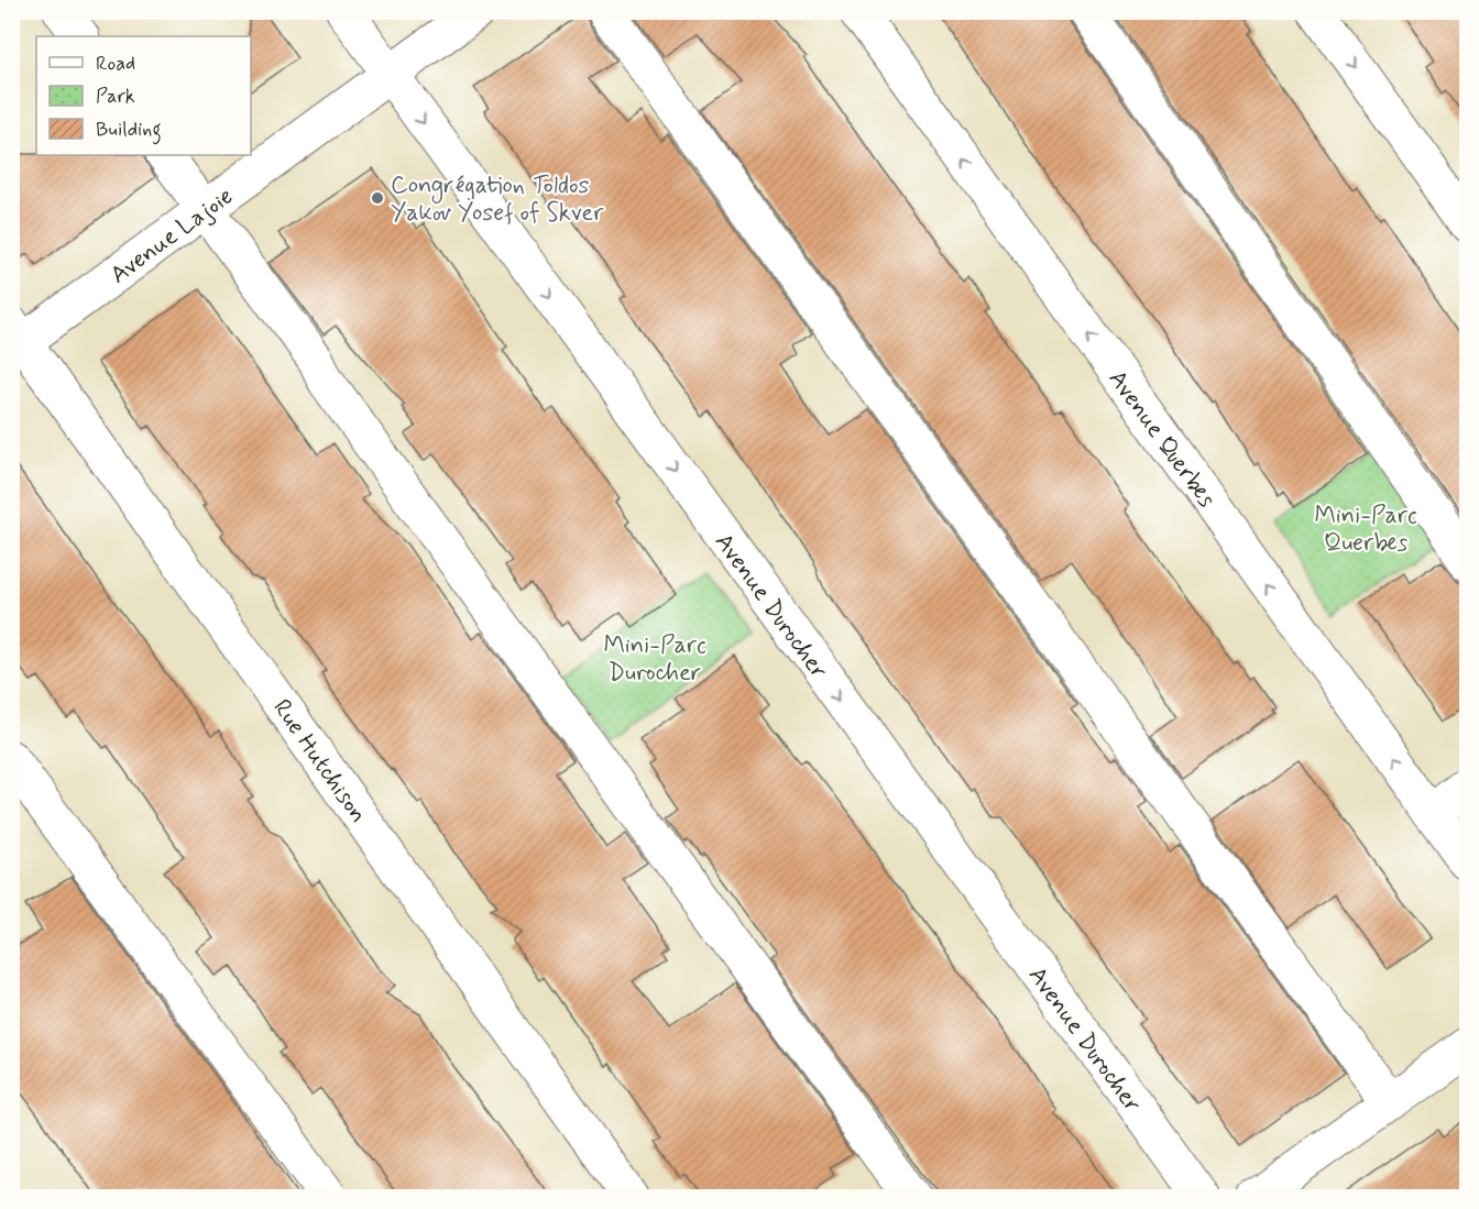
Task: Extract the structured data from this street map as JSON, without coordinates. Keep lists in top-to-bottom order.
{
  "streets": {
    "street": [
      "Avenue Lajoie",
      "Avenue Querbes",
      "Avenue Durocher",
      "Rue Hutchison"
    ]
  },
  "crossings": [
    ["Avenue Lajoie", "Avenue Durocher"],
    ["Avenue Lajoie", "Rue Hutchison"]
  ],
  "parks": ["Mini-Parc Querbes", "Mini-Parc Durocher"],
  "places": ["Congrégation Toldos Yakov Yosef of Skver"],
  "legend": ["Road", "Park", "Building"]
}
